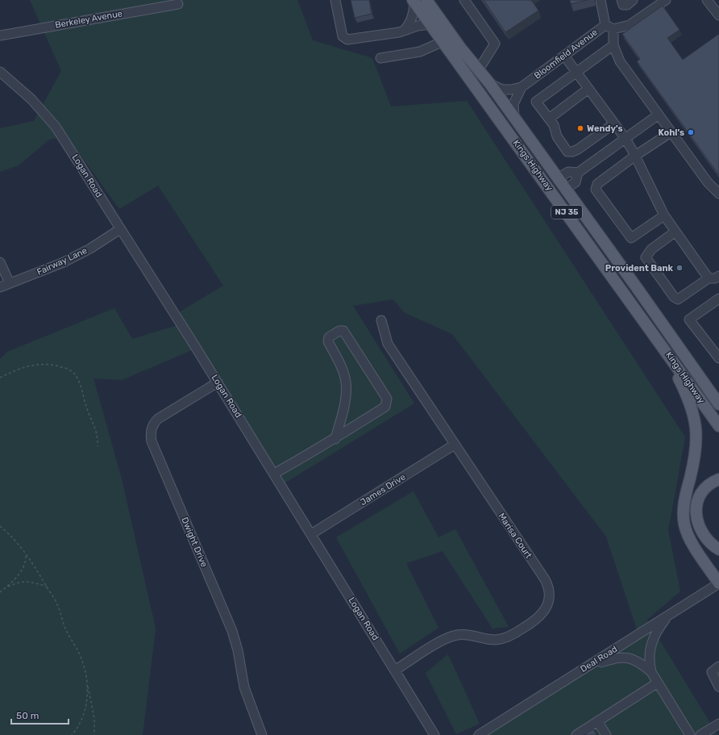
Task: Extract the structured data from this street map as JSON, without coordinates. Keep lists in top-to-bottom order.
{
  "streets": {
    "main road": ["Kings Highway", "NJ 35"],
    "street": [
      "Berkeley Avenue",
      "Bloomfield Avenue",
      "Logan Road",
      "Fairway Lane",
      "James Drive",
      "Marisa Court",
      "Dwight Drive",
      "Deal Road"
    ]
  },
  "crossings": [
    ["Bloomfield Avenue", "Kings Highway"],
    ["Logan Road", "Fairway Lane"],
    ["Logan Road", "James Drive"],
    ["Logan Road", "Marisa Court"],
    ["Logan Road", "Dwight Drive"],
    ["James Drive", "Marisa Court"]
  ],
  "places": ["Wendy's", "Kohl's", "Provident Bank"],
  "scale_bar": "50 m"
}
